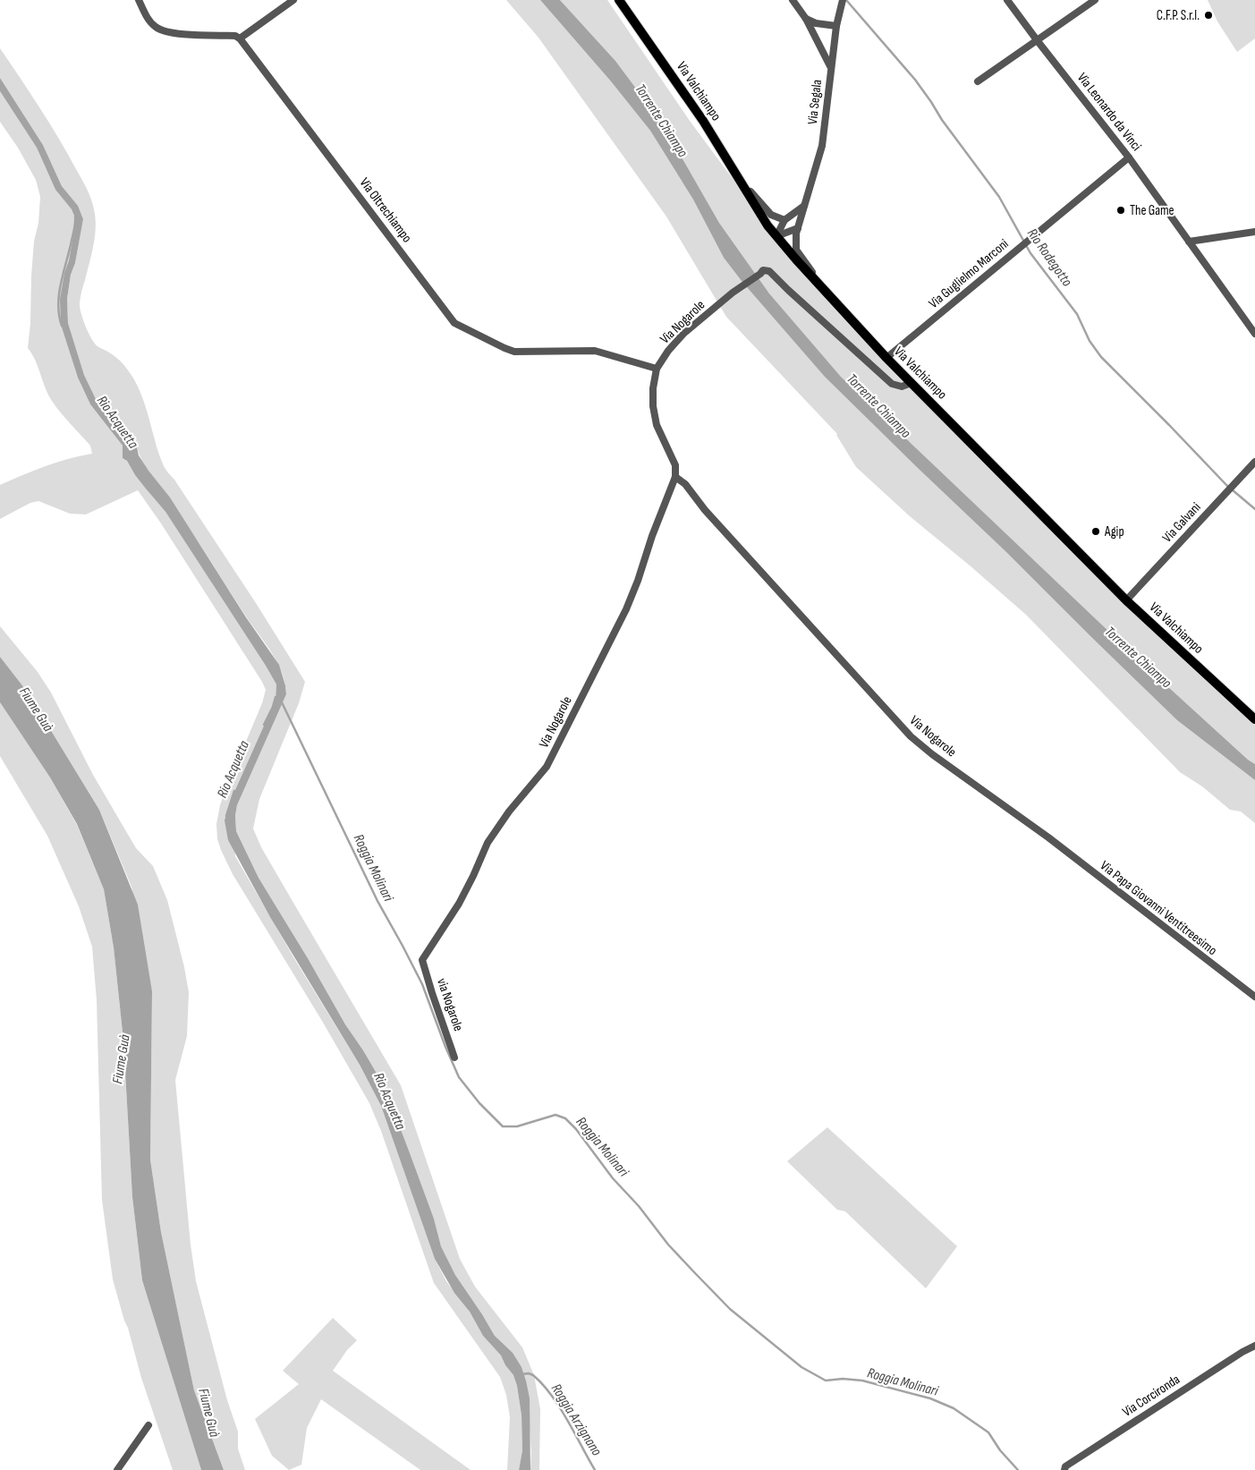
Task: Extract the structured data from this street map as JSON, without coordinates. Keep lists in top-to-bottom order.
{
  "streets": {
    "main road": ["Via Valchiampo"],
    "street": [
      "Via Segala",
      "Via Leonardo da Vinci",
      "Via Oltrechiampo",
      "Via Guglielmo Marconi",
      "Via Nogarole",
      "Via Galvani",
      "Via Papa Giovanni Ventitreesimo",
      "via Nogarole",
      "Via Corcironda"
    ]
  },
  "crossings": [
    ["Via Valchiampo", "Via Segala"],
    ["Via Valchiampo", "Via Guglielmo Marconi"],
    ["Via Valchiampo", "Via Nogarole"],
    ["Via Valchiampo", "Via Galvani"],
    ["Via Leonardo da Vinci", "Via Guglielmo Marconi"],
    ["Via Oltrechiampo", "Via Nogarole"],
    ["Via Nogarole", "Via Papa Giovanni Ventitreesimo"],
    ["Via Nogarole", "via Nogarole"]
  ],
  "water": [
    "Torrente Chiampo",
    "Rio Rodegotto",
    "Rio Acquetta",
    "Fiume Guà",
    "Roggia Molinari",
    "Roggia Arzignano"
  ],
  "places": ["C.F.P. S.r.l.", "The Game", "Agip"]
}
